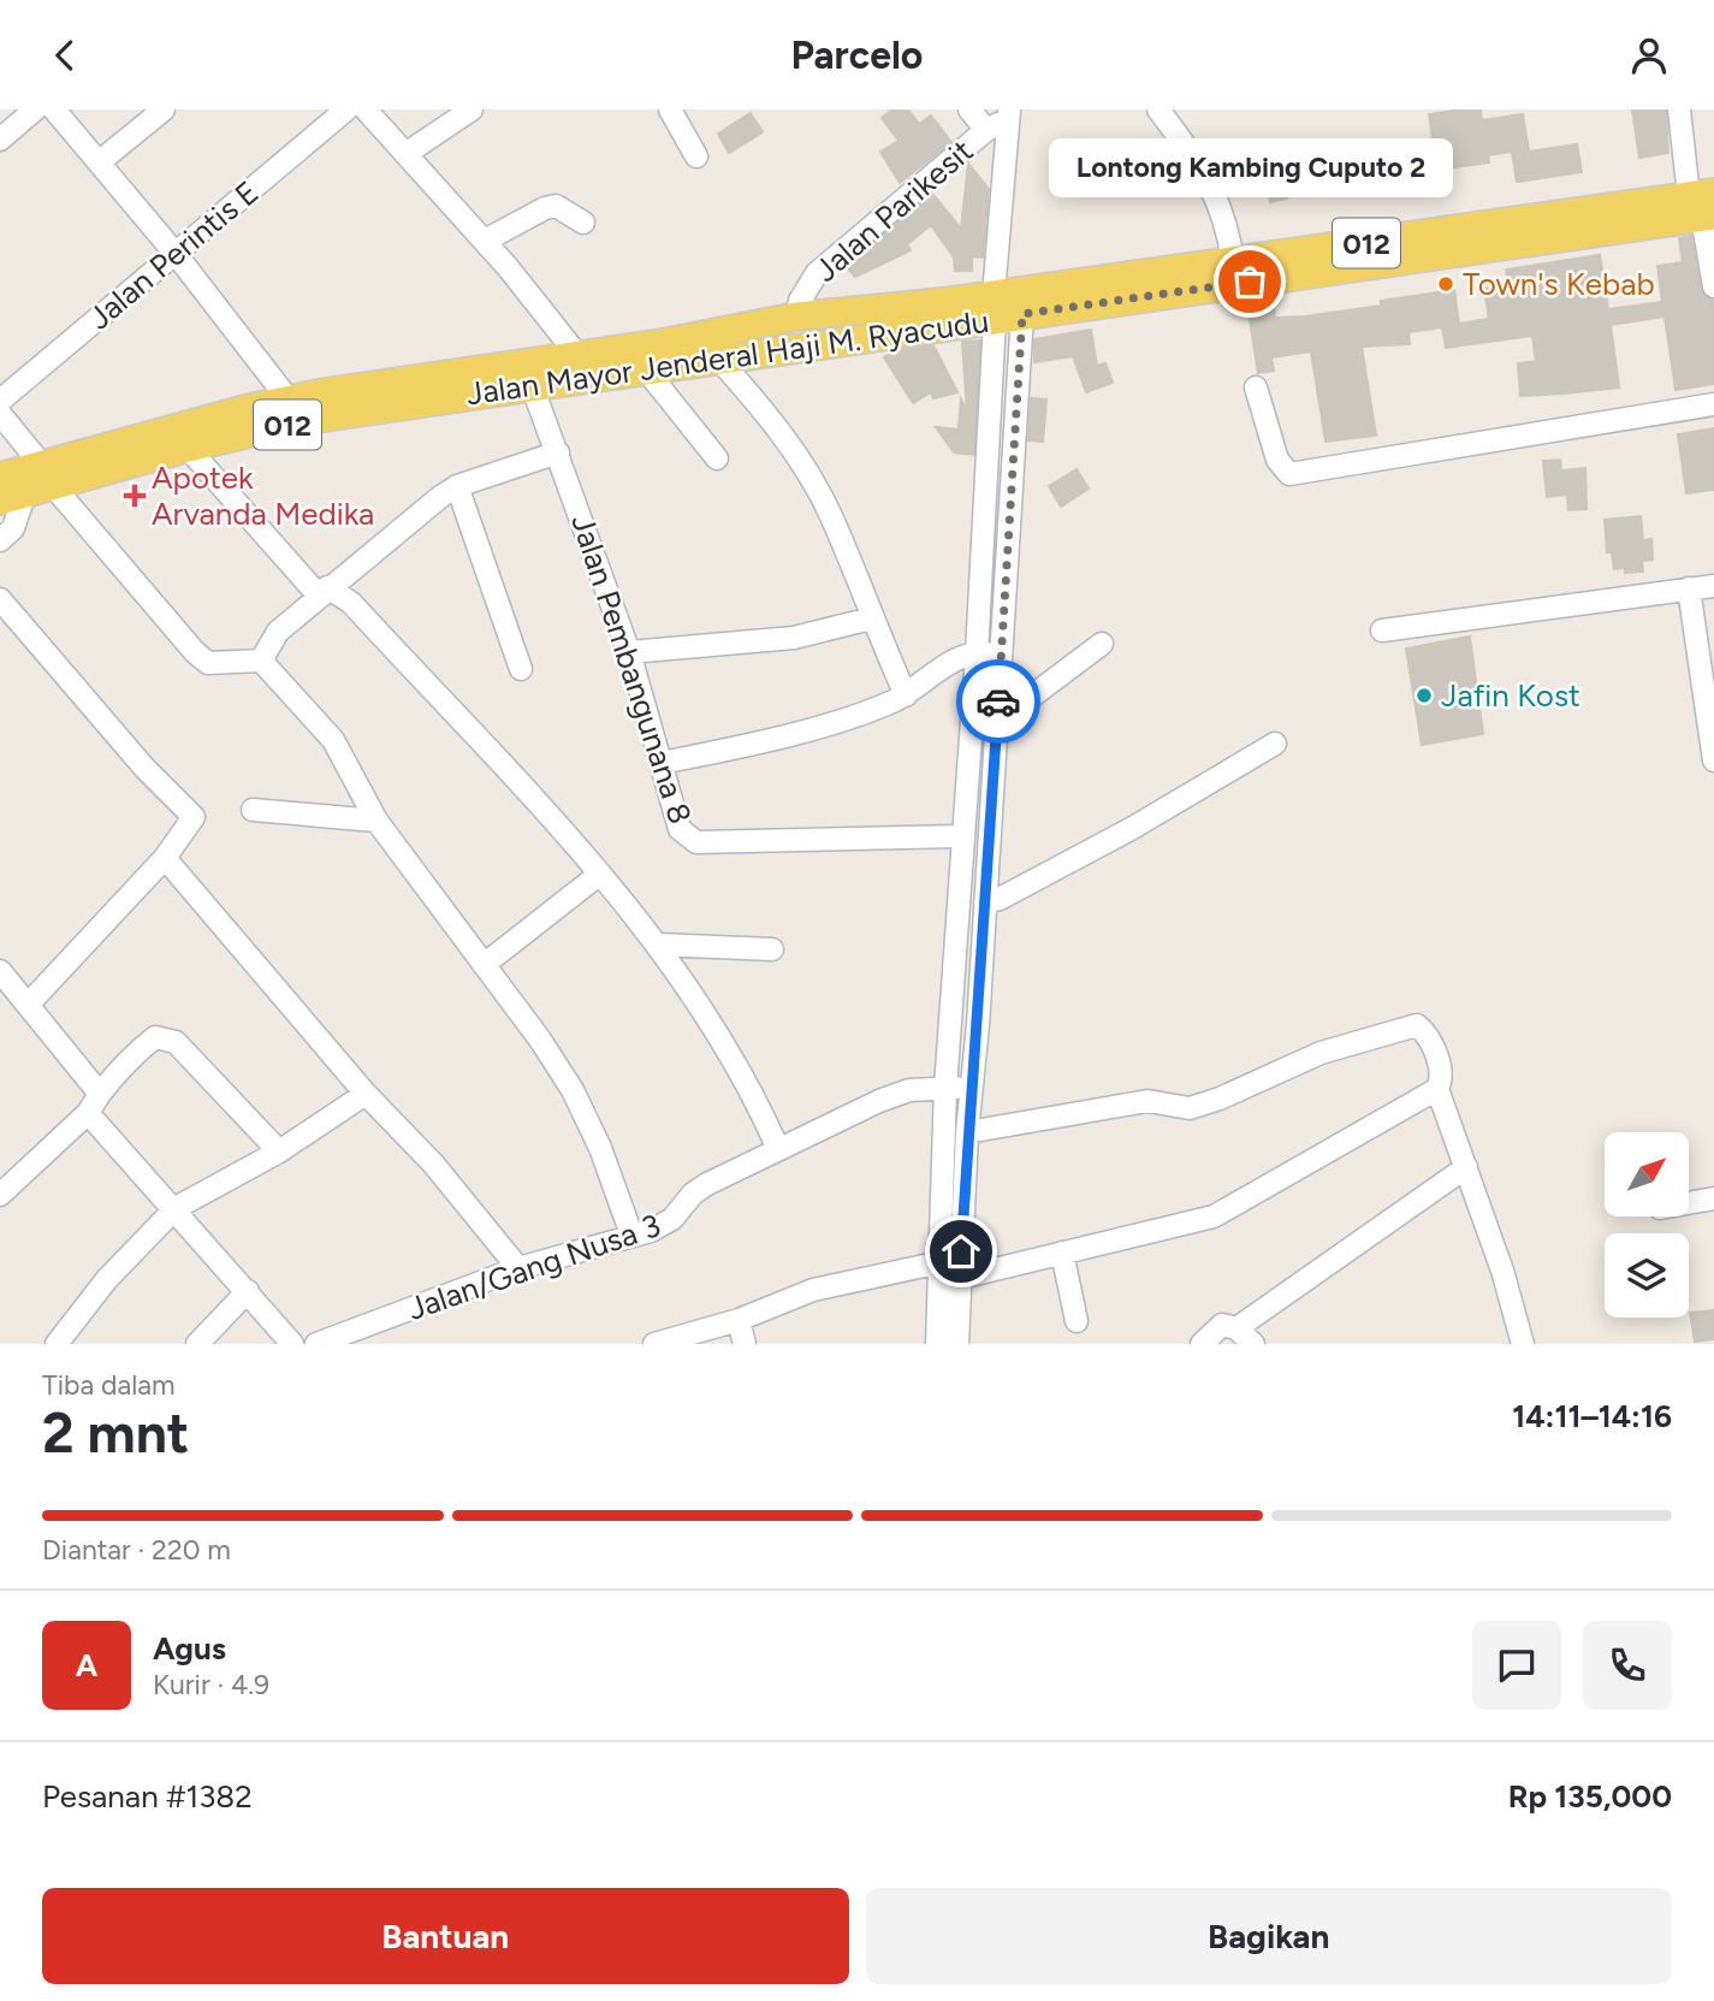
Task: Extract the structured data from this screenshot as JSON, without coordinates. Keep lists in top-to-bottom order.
{
  "streets": {
    "main road": ["012", "Jalan Mayor Jenderal Haji M. Ryacudu"],
    "street": [
      "Jalan Parikesit",
      "Jalan Perintis E",
      "Jalan Pembangunana 8",
      "Jalan/Gang Nusa 3"
    ]
  },
  "crossings": [
    ["Jalan Parikesit", "Jalan Mayor Jenderal Haji M. Ryacudu"],
    ["Jalan Mayor Jenderal Haji M. Ryacudu", "Jalan Pembangunana 8"]
  ],
  "places": {
    "other": ["Lontong Kambing Cuputo 2", "Town's Kebab", "Jafin Kost"],
    "health": ["Apotek Arvanda Medika"]
  },
  "north": "top right",
  "page": {
    "header": "Parcelo",
    "bubble": "Lontong Kambing Cuputo 2",
    "heading": ["2 mnt", "Tiba dalam", "14:11–14:16"],
    "panel": [
      "Agus",
      "Kurir · 4.9",
      "Pesanan #1382",
      "Rp 135,000"
    ],
    "bar": "Diantar · 220 m",
    "round": "A",
    "buttons": ["Bantuan", "Bagikan"]
  }
}
